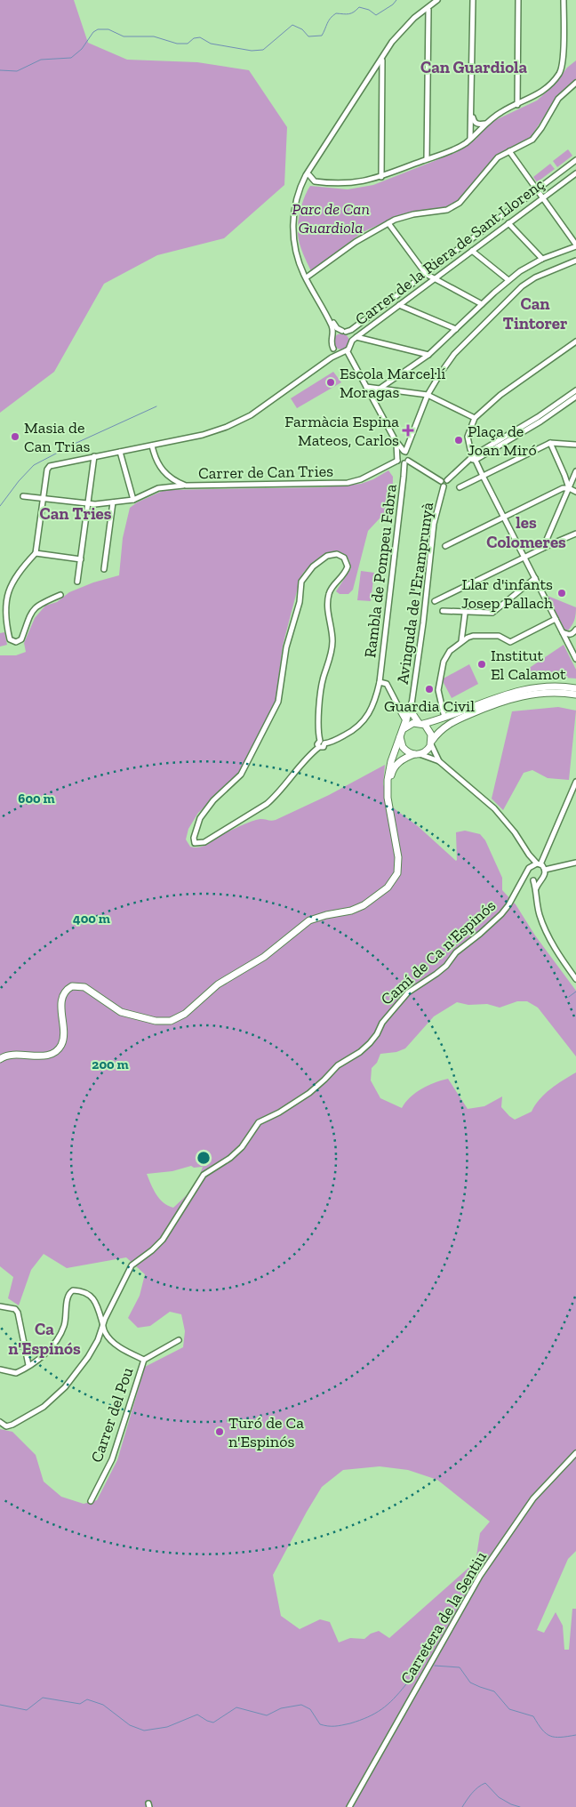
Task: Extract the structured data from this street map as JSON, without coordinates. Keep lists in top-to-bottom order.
{
  "streets": {
    "street": [
      "Carrer de la Riera de Sant Llorenç",
      "Carrer de Can Tries",
      "Rambla de Pompeu Fabra",
      "Avinguda de l'Eramprunyà",
      "Camí de Ca n'Espinós",
      "Carrer del Pou",
      "Carretera de la Sentiu"
    ]
  },
  "crossings": [
    ["Carrer de Can Tries", "Rambla de Pompeu Fabra"],
    ["Camí de Ca n'Espinós", "Carrer del Pou"]
  ],
  "districts": [
    "Can Guardiola",
    "Can Tintorer",
    "Can Tries",
    "les Colomeres",
    "Ca n'Espinós"
  ],
  "parks": ["Parc de Can Guardiola"],
  "places": {
    "other": [
      "Escola Marcel·lí Moragas",
      "Masia de Can Trias",
      "Plaça de Joan Miró",
      "Llar d'infants Josep Pallach",
      "Institut El Calamot",
      "Guardia Civil",
      "Turó de Ca n'Espinós"
    ],
    "health": ["Farmàcia Espina Mateos, Carlos"]
  },
  "rings": ["600 m", "400 m", "200 m"]
}
